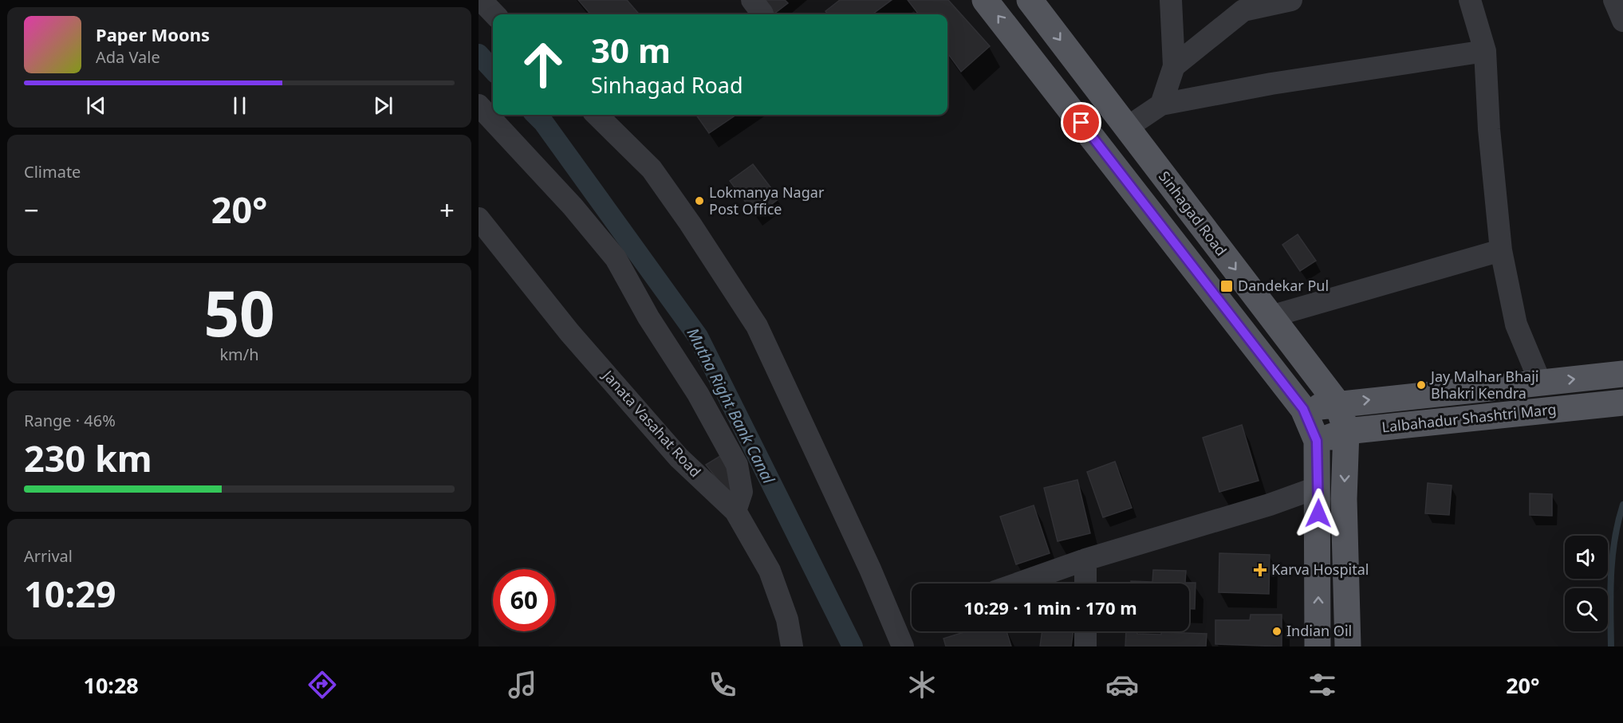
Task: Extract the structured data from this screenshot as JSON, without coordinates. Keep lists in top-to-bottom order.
{
  "streets": {
    "main road": ["Sinhagad Road", "Lalbahadur Shashtri Marg"],
    "street": ["Janata Vasahat Road"]
  },
  "crossings": [
    ["Sinhagad Road", "Lalbahadur Shashtri Marg"]
  ],
  "water": ["Mutha Right Bank Canal"],
  "places": {
    "other": ["Lokmanya Nagar Post Office", "Jay Malhar Bhaji Bhakri Kendra", "Indian Oil"],
    "transit": ["Dandekar Pul"],
    "health": ["Karva Hospital"]
  },
  "page": {
    "turn": ["30 m", "Sinhagad Road"],
    "song": ["Paper Moons", "Ada Vale"],
    "tile": [
      "Climate",
      ["50", "km/h"],
      ["Range · 46%", "230 km"],
      ["Arrival", "10:29"]
    ],
    "heat": ["−", "20°", "+"],
    "limit": "60",
    "trip": "10:29 · 1 min · 170 m",
    "tabs": ["10:28", "20°"]
  }
}
